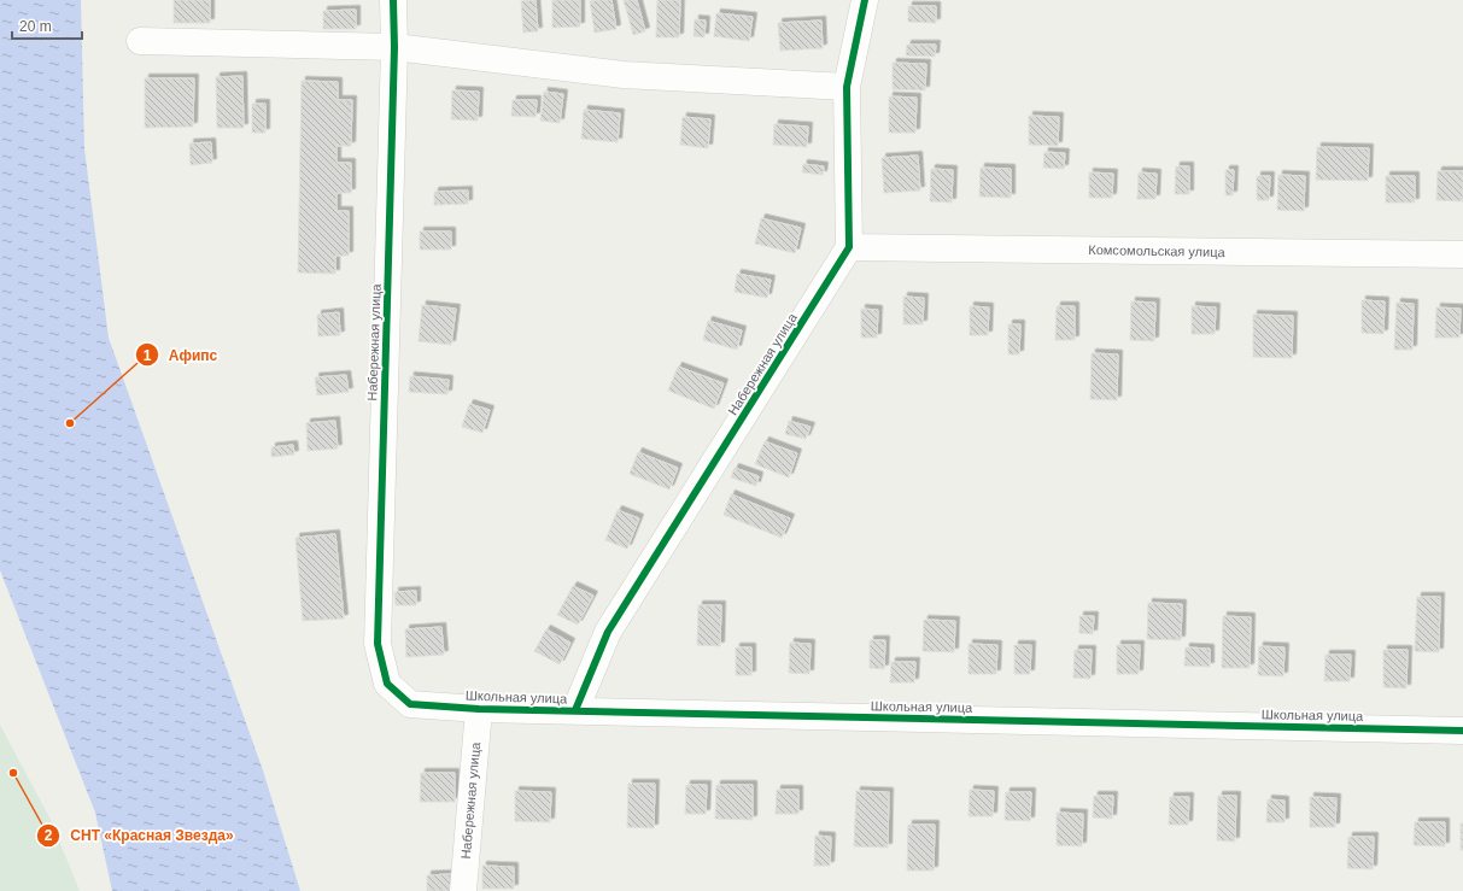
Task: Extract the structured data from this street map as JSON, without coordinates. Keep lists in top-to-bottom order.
{
  "streets": {
    "street": ["Комсомольская улица", "Набережная улица", "Школьная улица"]
  },
  "crossings": [
    ["Комсомольская улица", "Набережная улица"],
    ["Набережная улица", "Школьная улица"]
  ],
  "places": ["Афипс", "СНТ «Красная Звезда»"],
  "scale_bar": "20 m"
}
